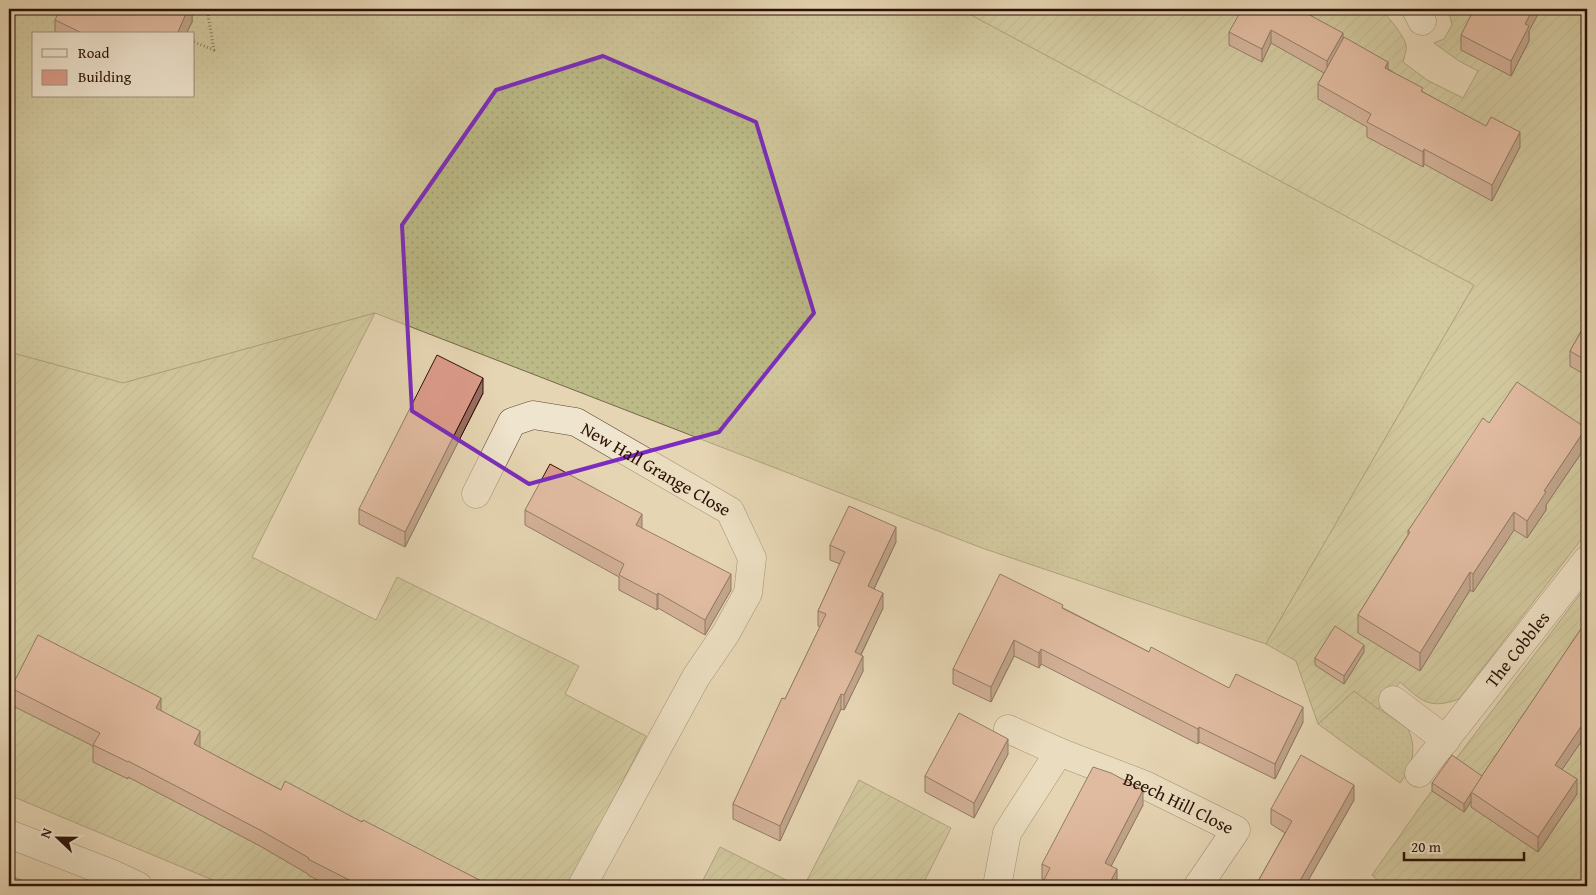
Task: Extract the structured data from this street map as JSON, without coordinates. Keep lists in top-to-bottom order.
{
  "streets": {
    "street": ["New Hall Grange Close", "The Cobbles", "Beech Hill Close"]
  },
  "legend": ["Road", "Building"],
  "scale_bar": "20 m",
  "north": "left"
}
